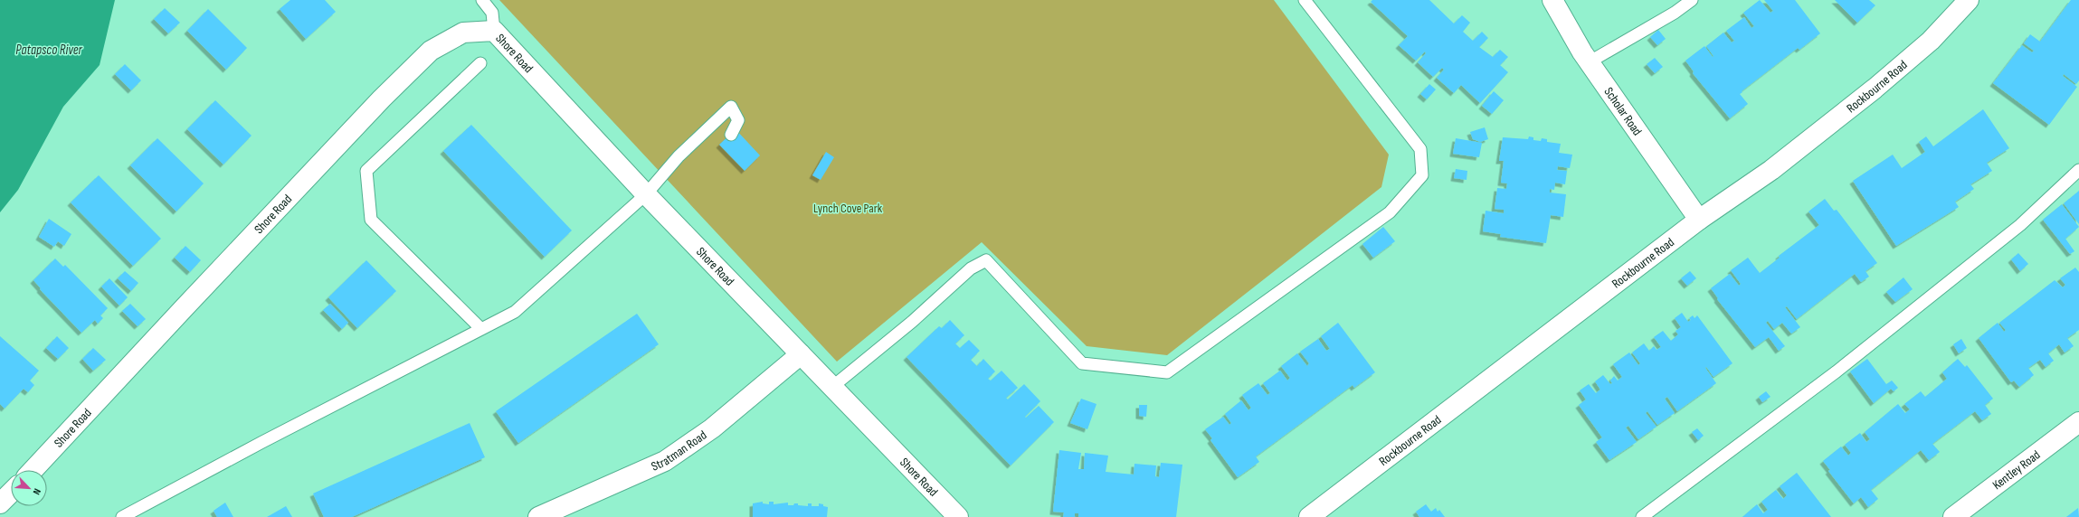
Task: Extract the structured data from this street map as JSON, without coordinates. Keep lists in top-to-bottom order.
{
  "streets": {
    "street": [
      "Shore Road",
      "Rockbourne Road",
      "Scholar Road",
      "Stratman Road",
      "Kentley Road"
    ]
  },
  "crossings": [
    ["Shore Road", "Stratman Road"],
    ["Rockbourne Road", "Scholar Road"]
  ],
  "water": ["Patapsco River"],
  "parks": ["Lynch Cove Park"],
  "north": "bottom right"
}
